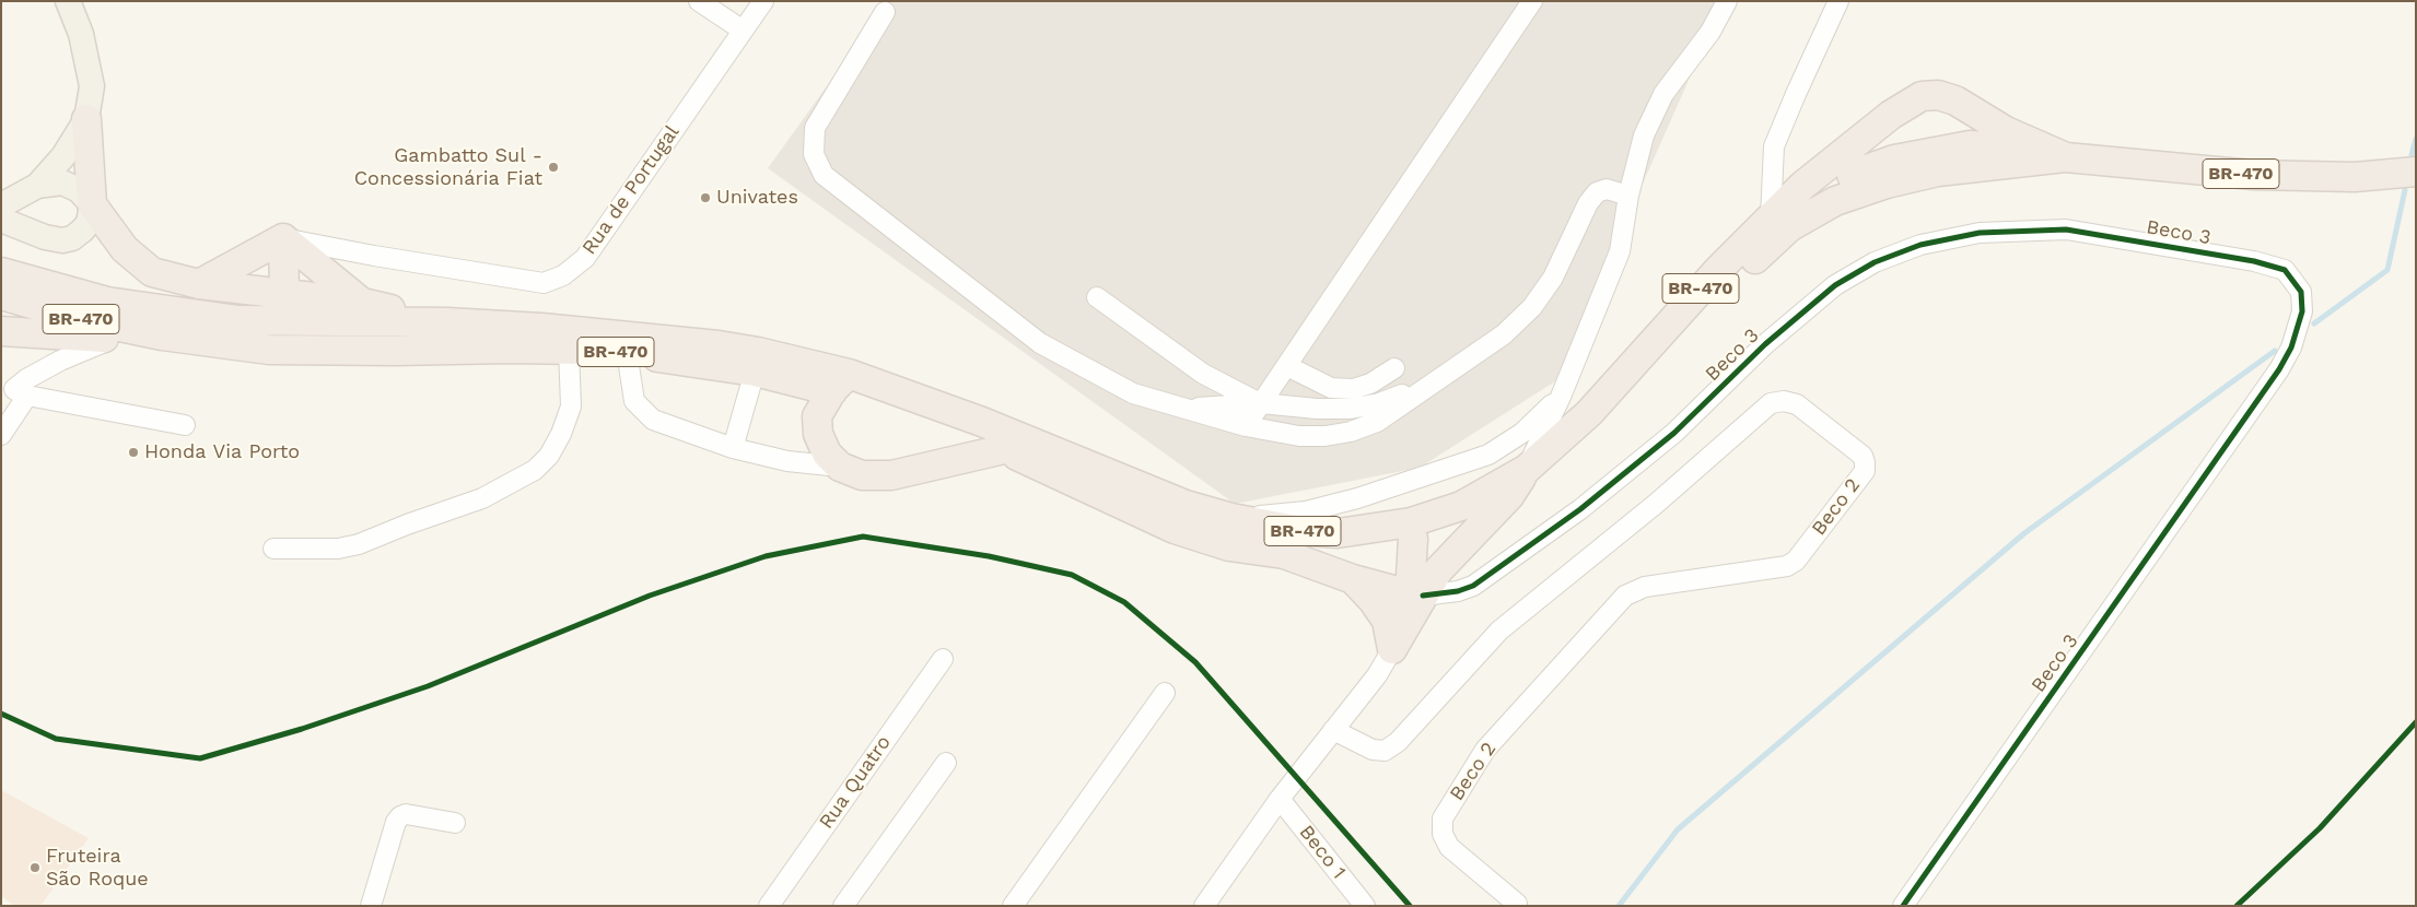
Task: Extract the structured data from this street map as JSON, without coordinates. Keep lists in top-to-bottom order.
{
  "streets": {
    "highway": ["BR-470"],
    "street": [
      "Rua de Portugal",
      "Beco 3",
      "Beco 2",
      "Rua Quatro",
      "Beco 1"
    ]
  },
  "places": [
    "Gambatto Sul - Concessionária Fiat",
    "Univates",
    "Honda Via Porto",
    "Fruteira São Roque"
  ]
}
